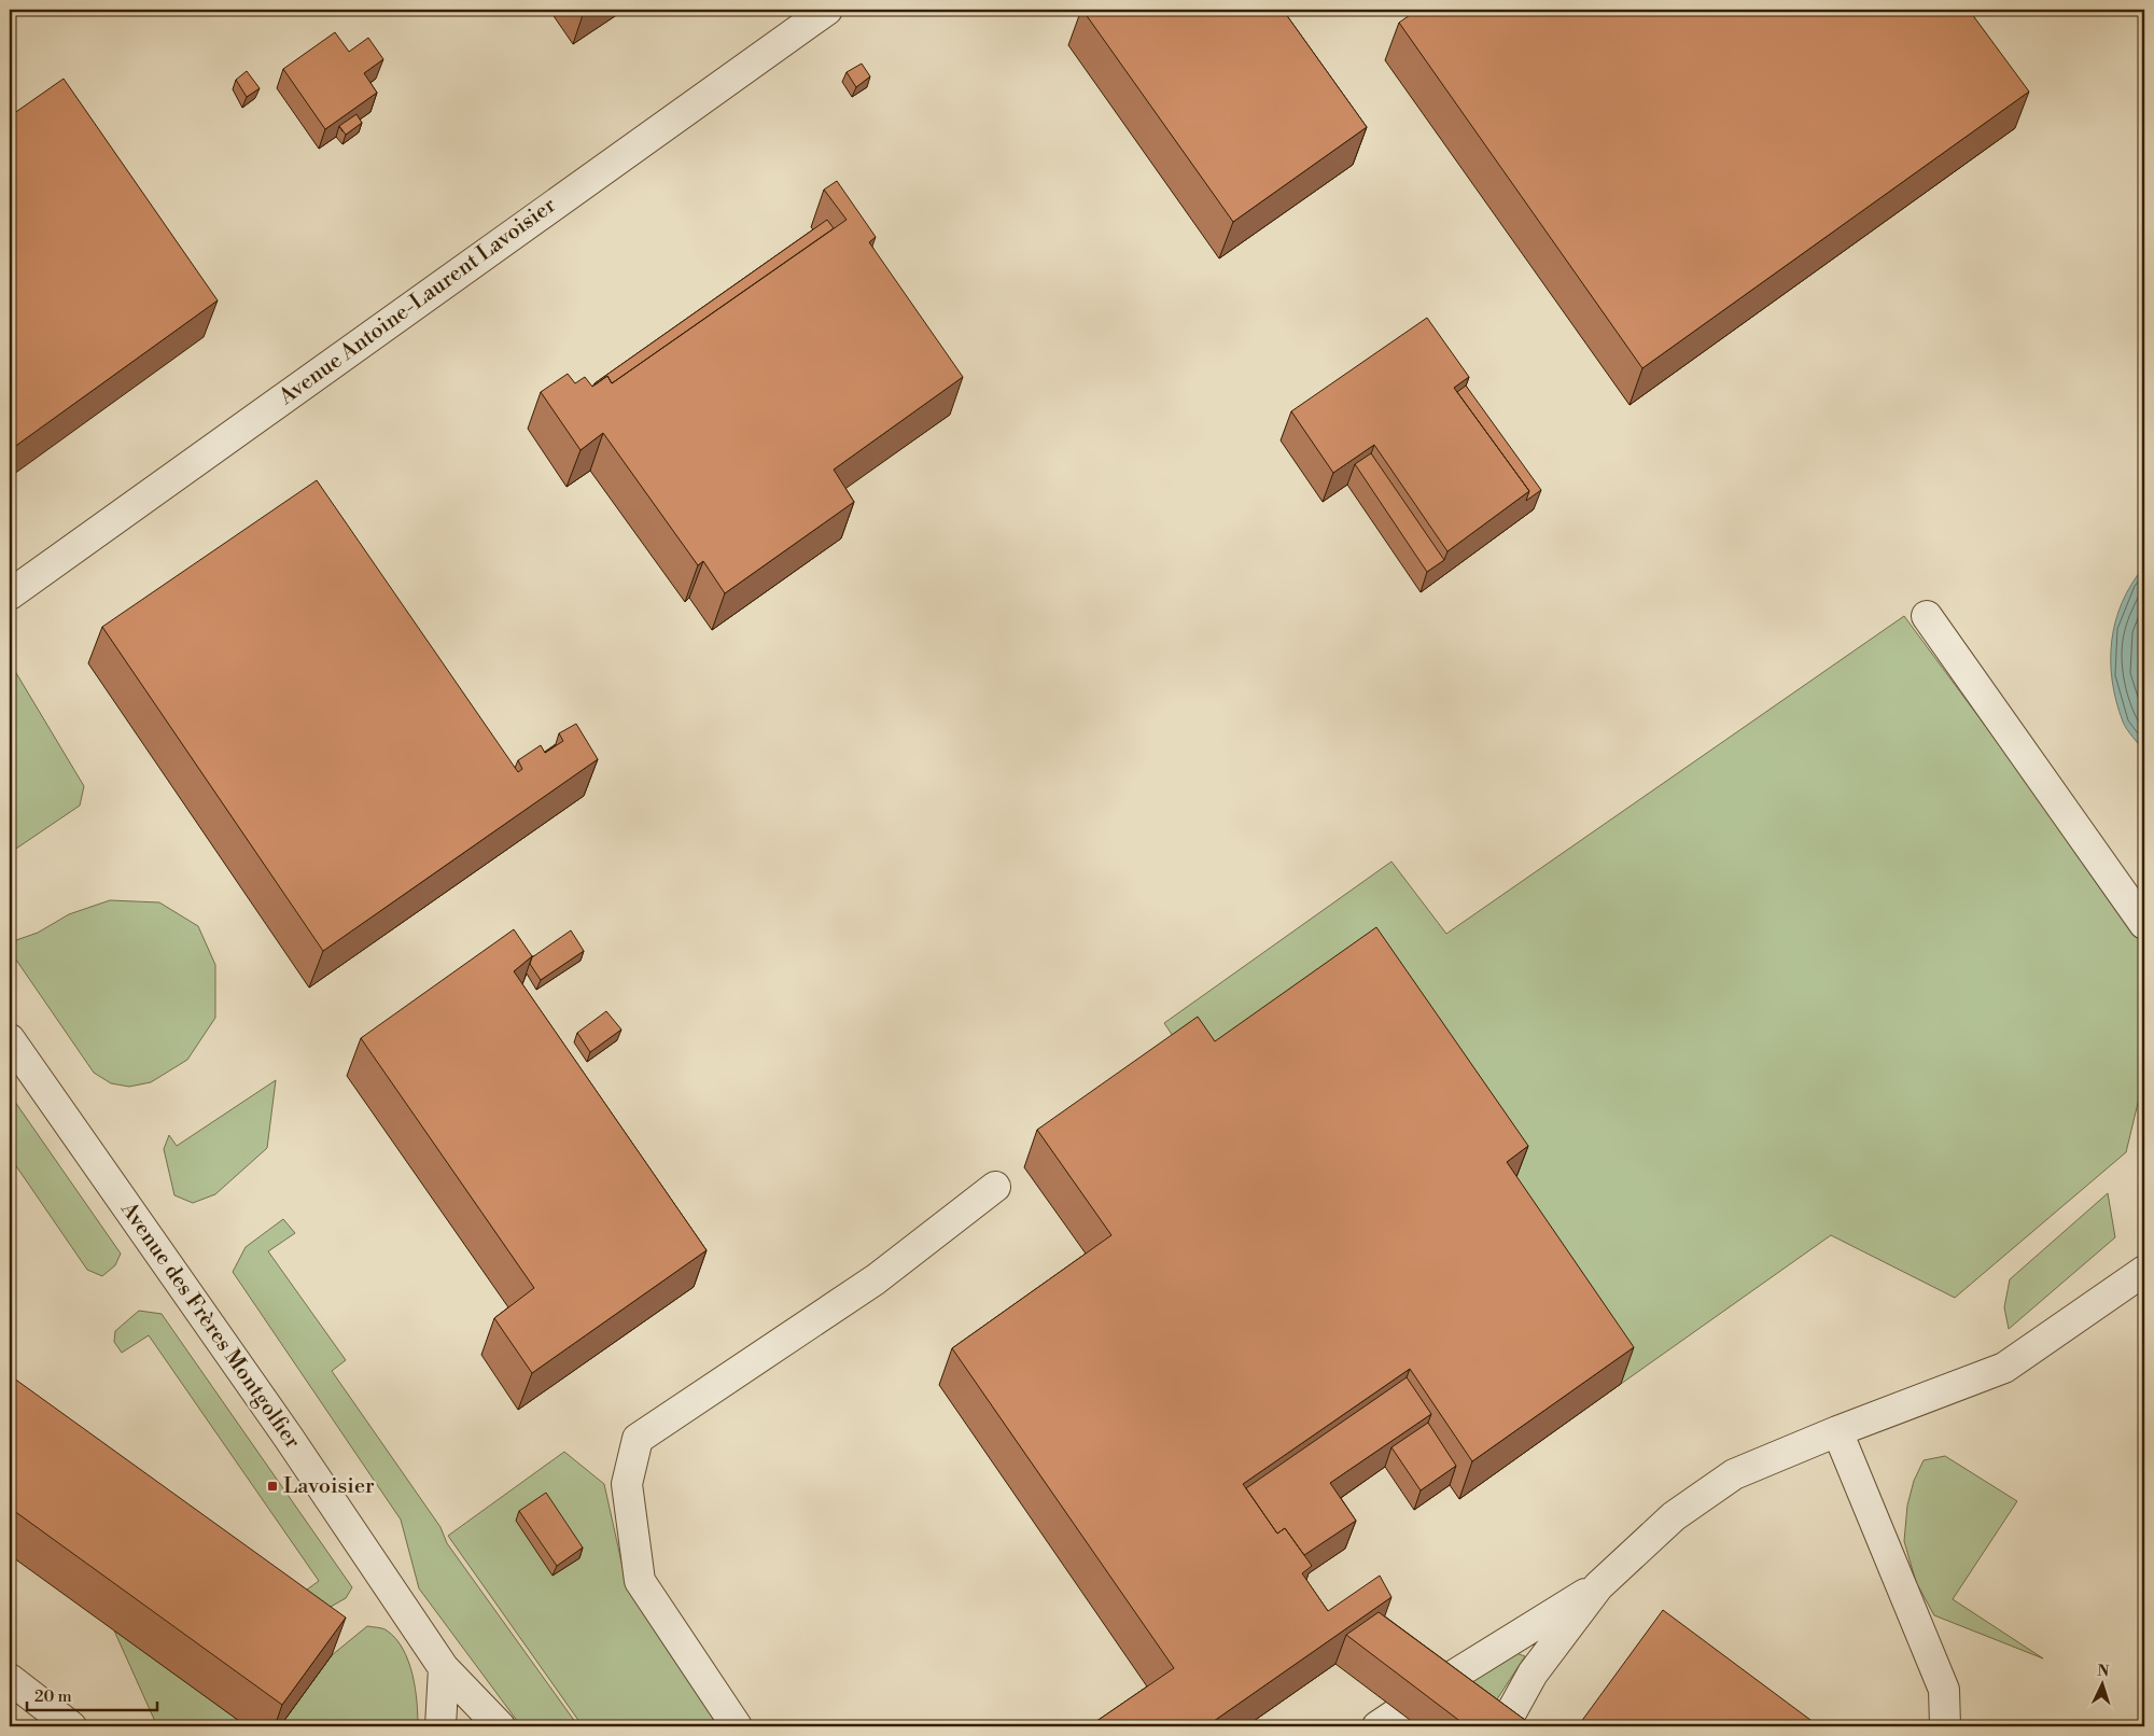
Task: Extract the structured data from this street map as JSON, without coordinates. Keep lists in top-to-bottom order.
{
  "streets": {
    "street": ["Avenue Antoine-Laurent Lavoisier", "Avenue des Frères Montgolfier"]
  },
  "places": {
    "transit": ["Lavoisier"]
  },
  "scale_bar": "20 m",
  "north": "top"
}
